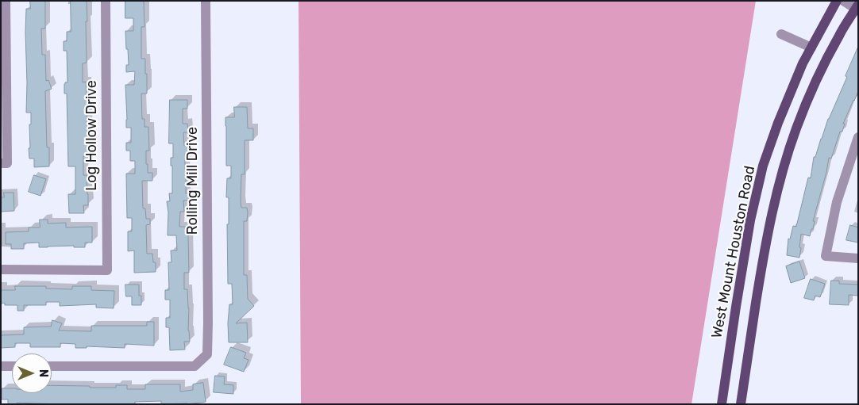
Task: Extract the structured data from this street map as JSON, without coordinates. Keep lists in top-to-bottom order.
{
  "streets": {
    "main road": ["West Mount Houston Road"],
    "street": ["Log Hollow Drive", "Rolling Mill Drive"]
  },
  "north": "right"
}
